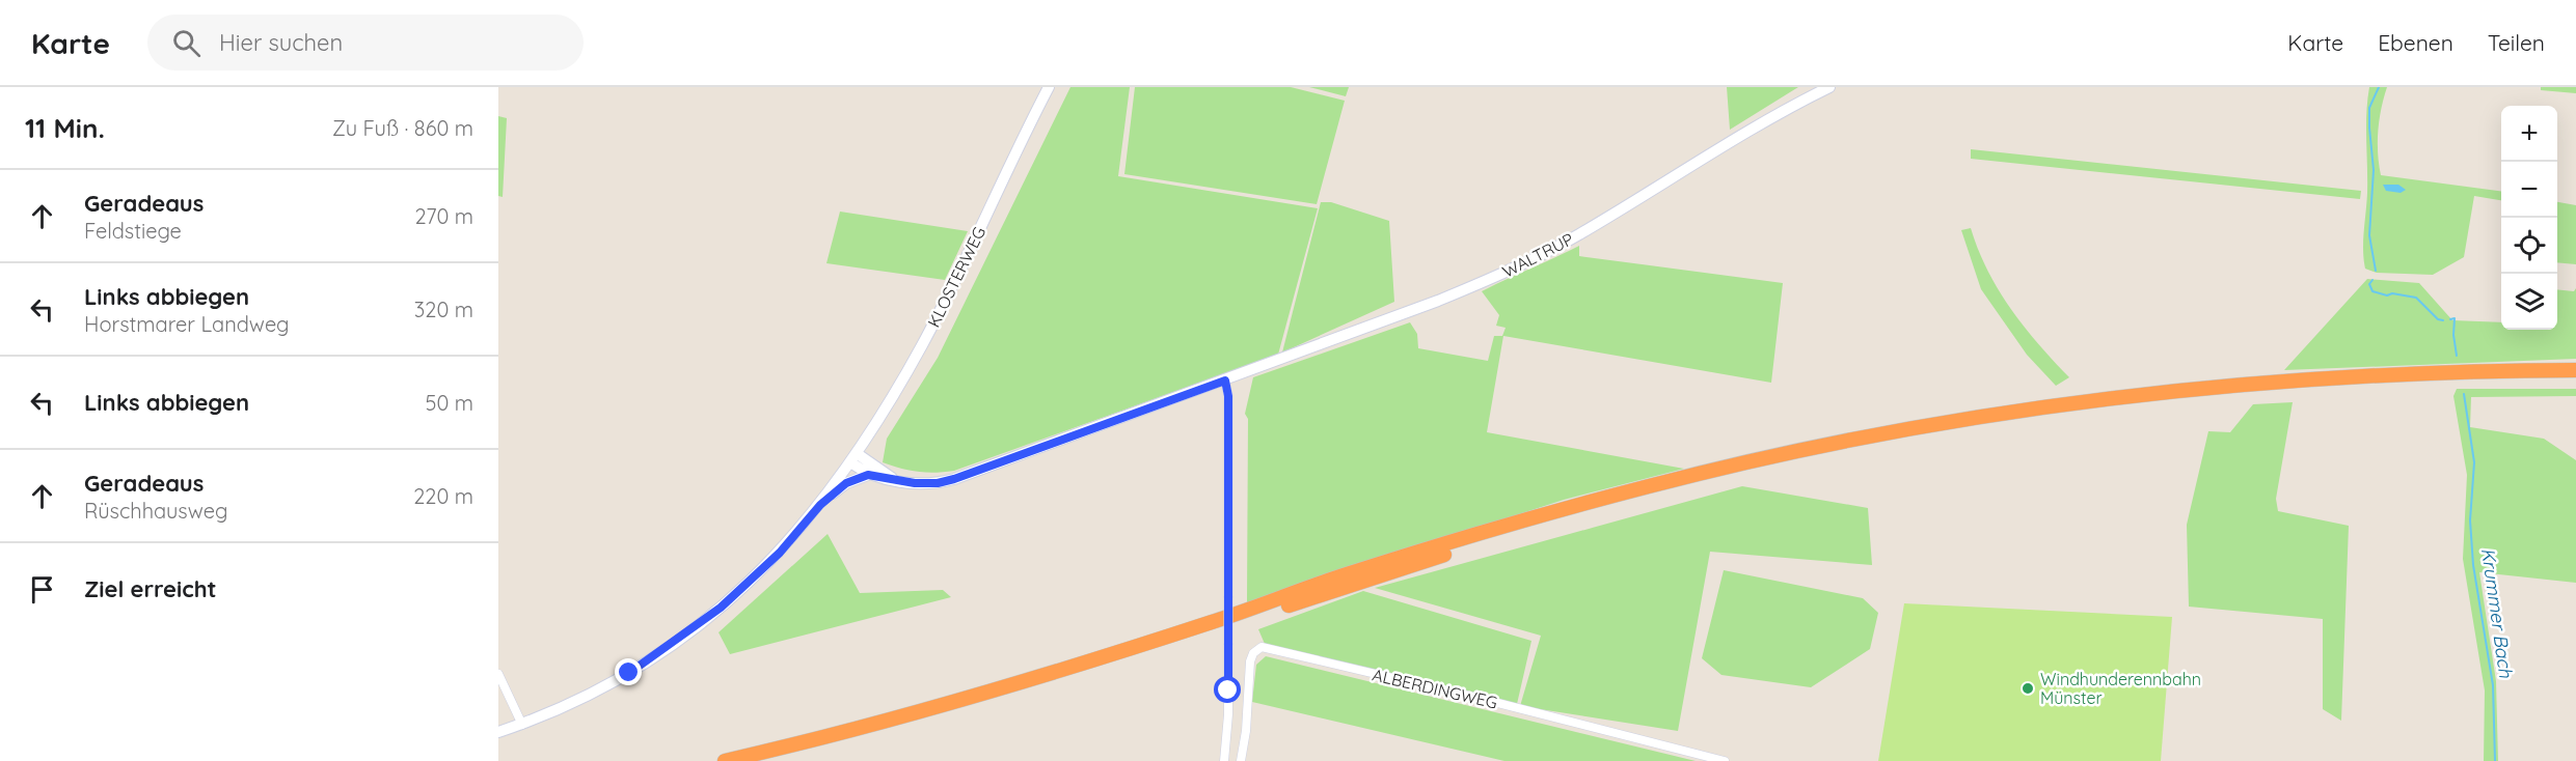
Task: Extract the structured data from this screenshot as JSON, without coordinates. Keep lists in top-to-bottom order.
{
  "streets": {
    "main road": ["WALTRUP", "KLOSTERWEG"],
    "street": ["ALBERDINGWEG"]
  },
  "water": ["Krummer Bach"],
  "places": ["Windhunderennbahn Münster"],
  "page": {
    "header": "Karte",
    "search": "Hier suchen",
    "nav": ["Karte", "Ebenen", "Teilen"],
    "heading": ["11 Min.", "Zu Fuß · 860 m"],
    "map_buttons": ["+", "−"],
    "list": [
      ["Geradeaus", "Feldstiege", "270 m"],
      ["Links abbiegen", "Horstmarer Landweg", "320 m"],
      ["Links abbiegen", "50 m"],
      ["Geradeaus", "Rüschhausweg", "220 m"],
      "Ziel erreicht"
    ]
  }
}
